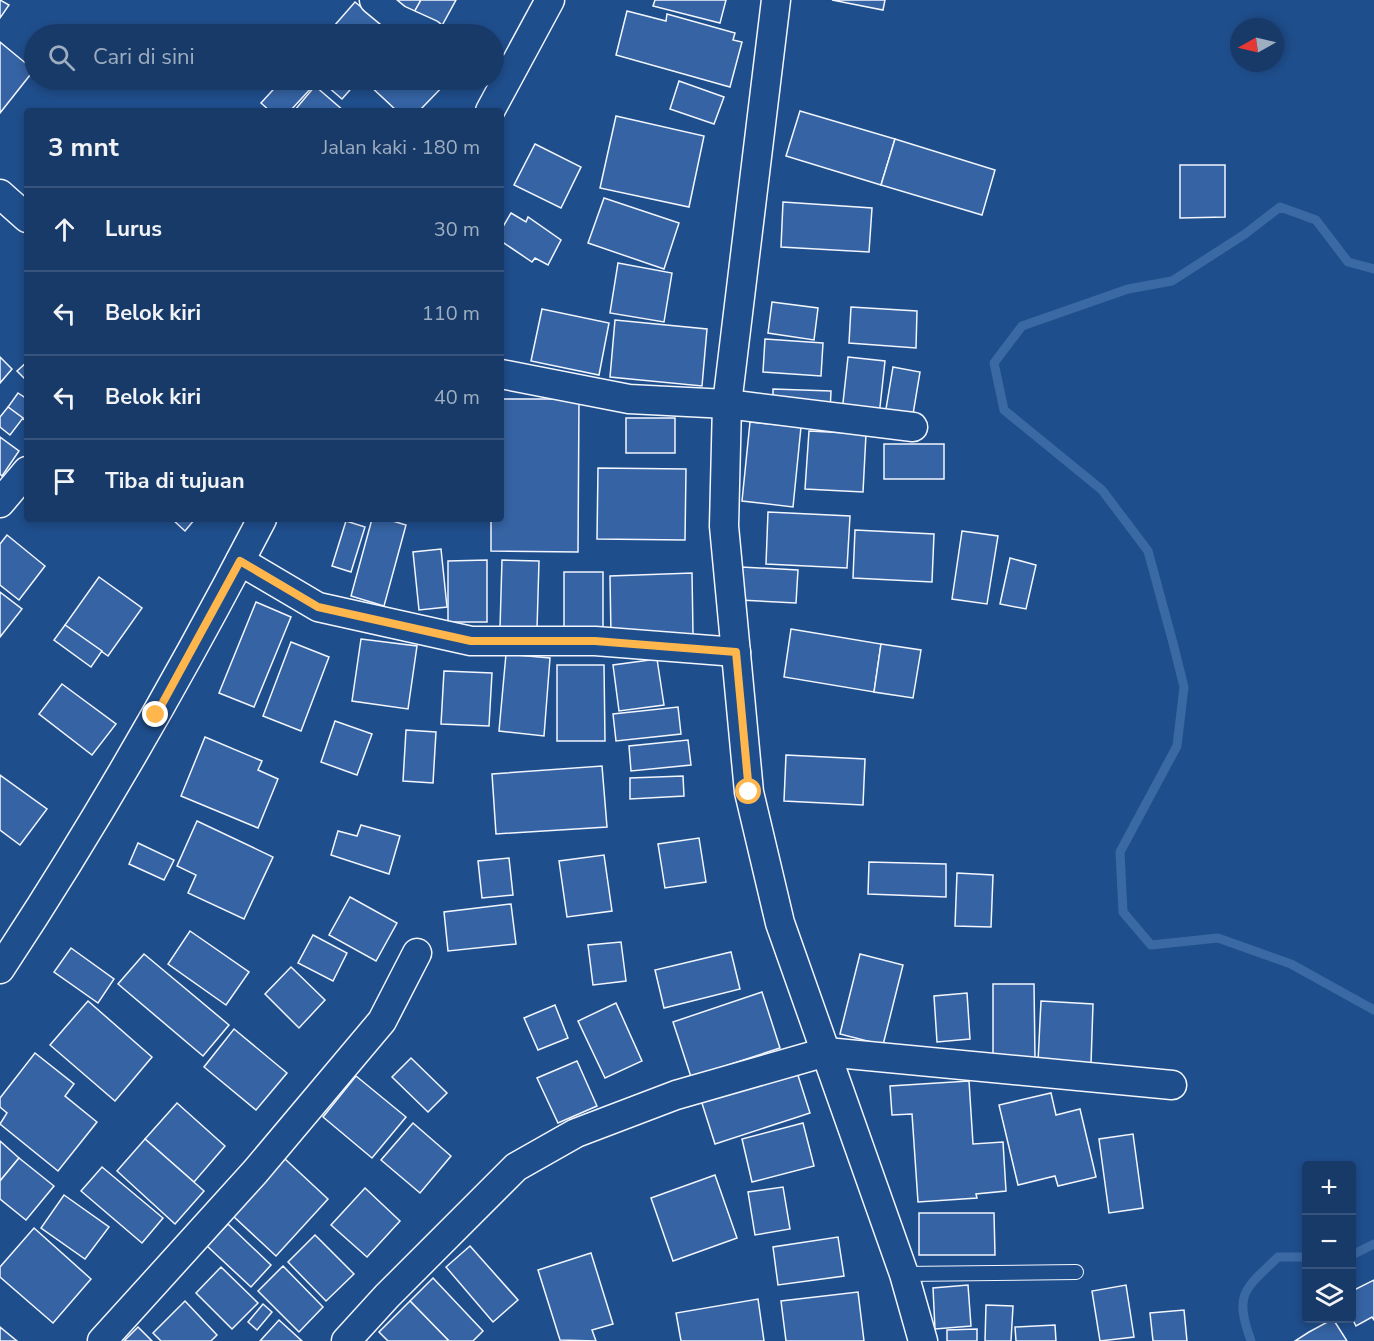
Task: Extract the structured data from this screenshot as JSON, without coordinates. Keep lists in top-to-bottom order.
{
  "north": "left",
  "page": {
    "search": "Cari di sini",
    "heading": ["3 mnt", "Jalan kaki · 180 m"],
    "list": [
      ["Lurus", "30 m"],
      ["Belok kiri", "110 m"],
      ["Belok kiri", "40 m"],
      "Tiba di tujuan"
    ],
    "map_buttons": ["+", "−"]
  }
}
